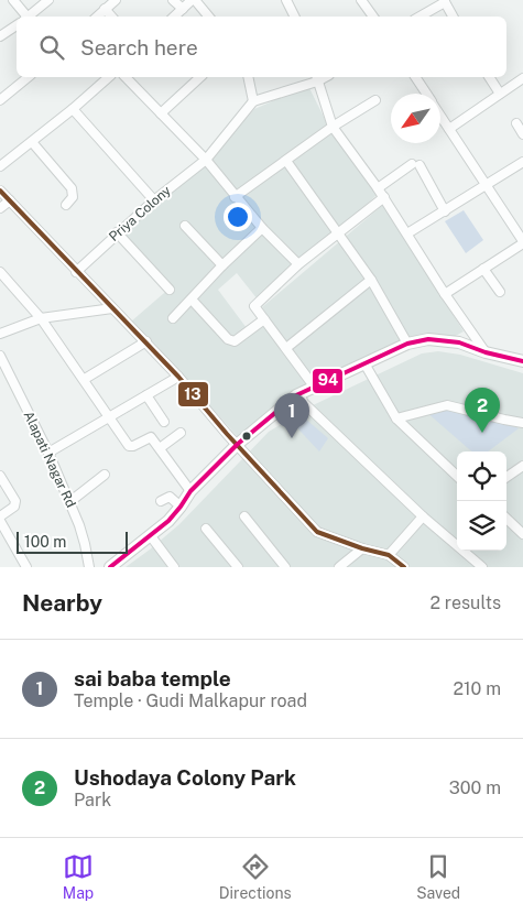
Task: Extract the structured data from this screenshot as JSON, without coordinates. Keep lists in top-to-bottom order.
{
  "streets": {
    "street": ["Priya Colony", "Alapati Nagar Rd"]
  },
  "lines": ["transit line 13", "transit line 94"],
  "scale_bar": "100 m",
  "north": "bottom left",
  "page": {
    "search": "Search here",
    "pins": ["2", "1"],
    "scale": "100 m",
    "heading": ["Nearby", "2 results"],
    "list": [
      {
        "mark": "1",
        "name": "sai baba temple",
        "note": "Temple · Gudi Malkapur road",
        "value": "210 m"
      },
      {
        "mark": "2",
        "name": "Ushodaya Colony Park",
        "note": "Park",
        "value": "300 m"
      }
    ],
    "nav": ["Map", "Directions", "Saved"]
  }
}
